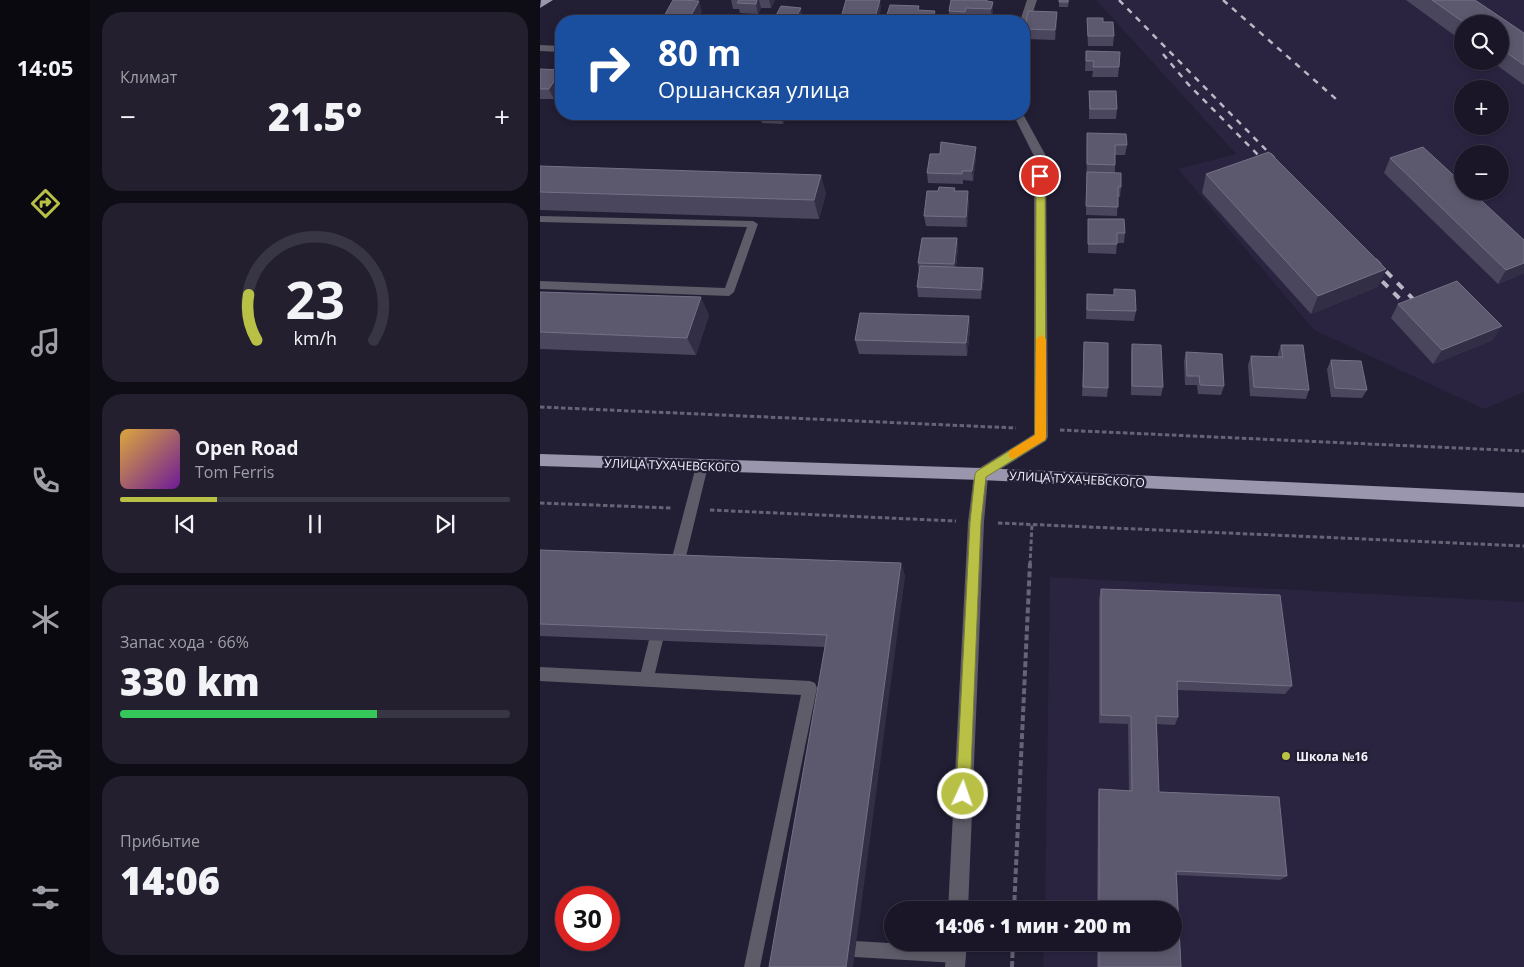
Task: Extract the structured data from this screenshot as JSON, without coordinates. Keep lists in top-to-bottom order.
{
  "streets": {
    "main road": ["УЛИЦА ТУХАЧЕВСКОГО"]
  },
  "places": ["Школа №16"],
  "page": {
    "tabs": "14:05",
    "tile": [
      "Климат",
      ["Запас хода · 66%", "330 km"],
      ["Прибытие", "14:06"]
    ],
    "map_buttons": ["+", "−"],
    "turn": ["80 m", "Оршанская улица"],
    "heat": ["−", "21.5°", "+"],
    "song": ["Open Road", "Tom Ferris"],
    "limit": "30",
    "trip": "14:06 · 1 мин · 200 m",
    "gauge": ["23", "km/h"]
  }
}
